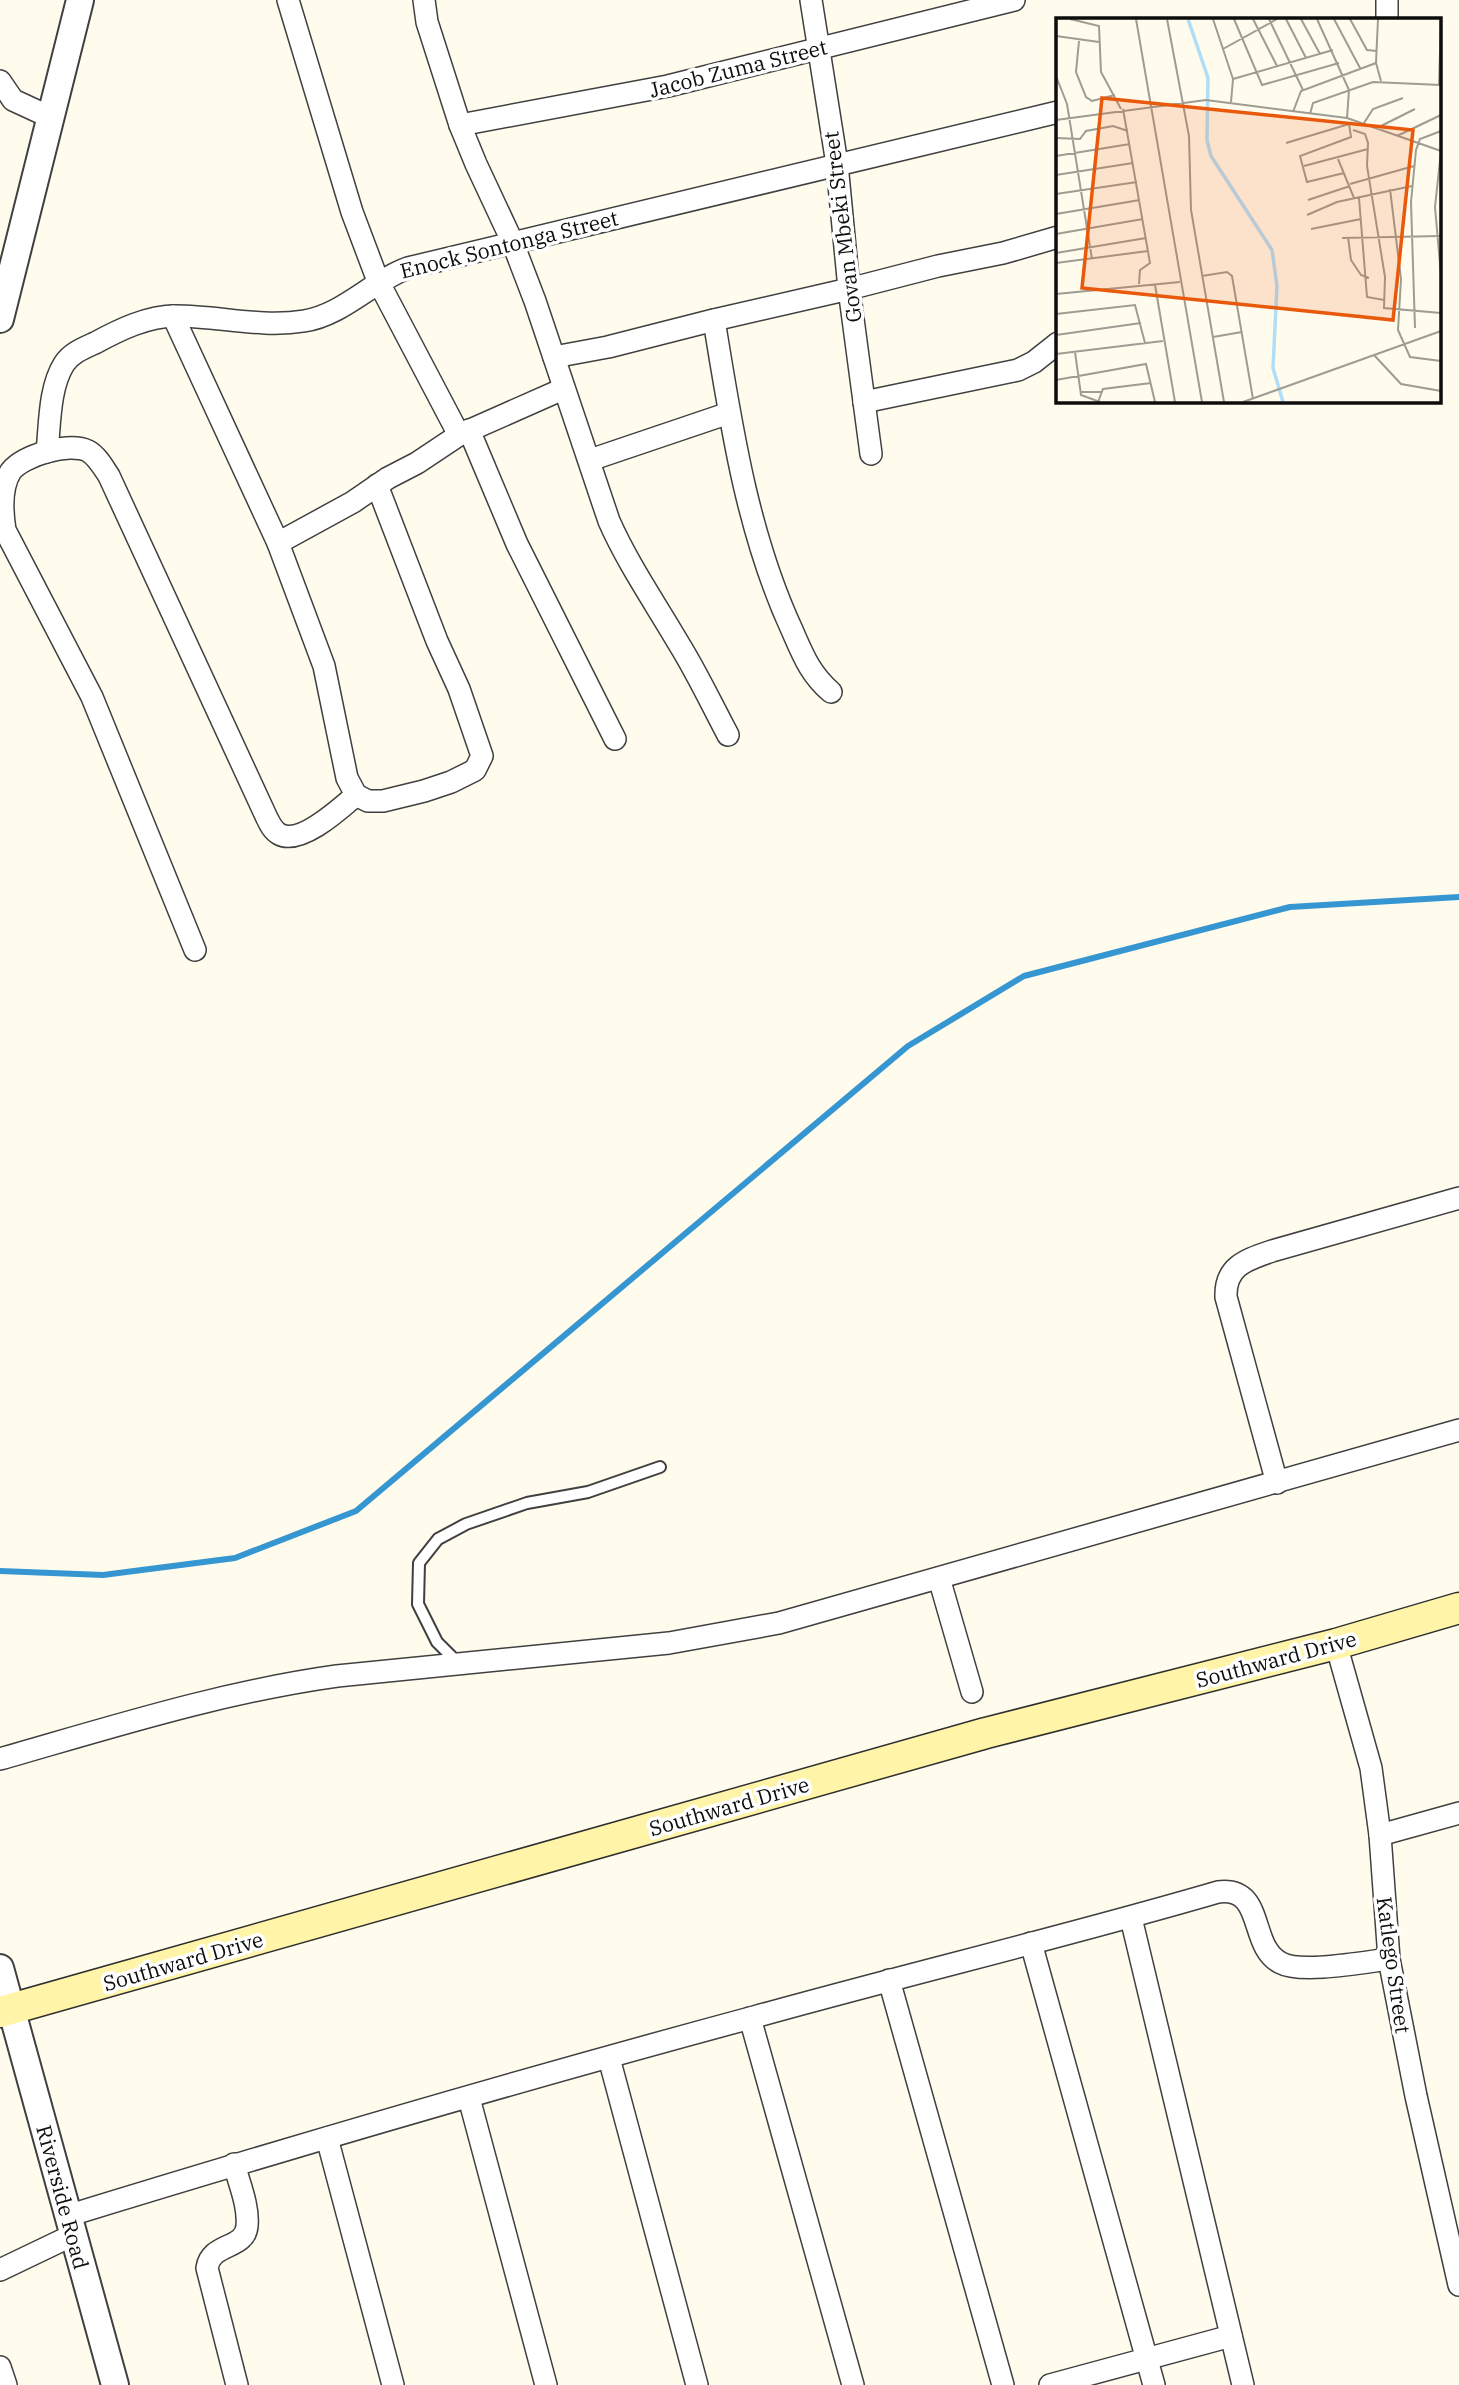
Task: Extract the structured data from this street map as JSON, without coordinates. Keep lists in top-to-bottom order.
{
  "streets": {
    "main road": ["Southward Drive"],
    "street": [
      "Jacob Zuma Street",
      "Govan Mbeki Street",
      "Enock Sontonga Street",
      "Katlego Street",
      "Riverside Road"
    ]
  },
  "crossings": [
    ["Jacob Zuma Street", "Govan Mbeki Street"],
    ["Govan Mbeki Street", "Enock Sontonga Street"],
    ["Southward Drive", "Katlego Street"],
    ["Southward Drive", "Riverside Road"]
  ]
}
